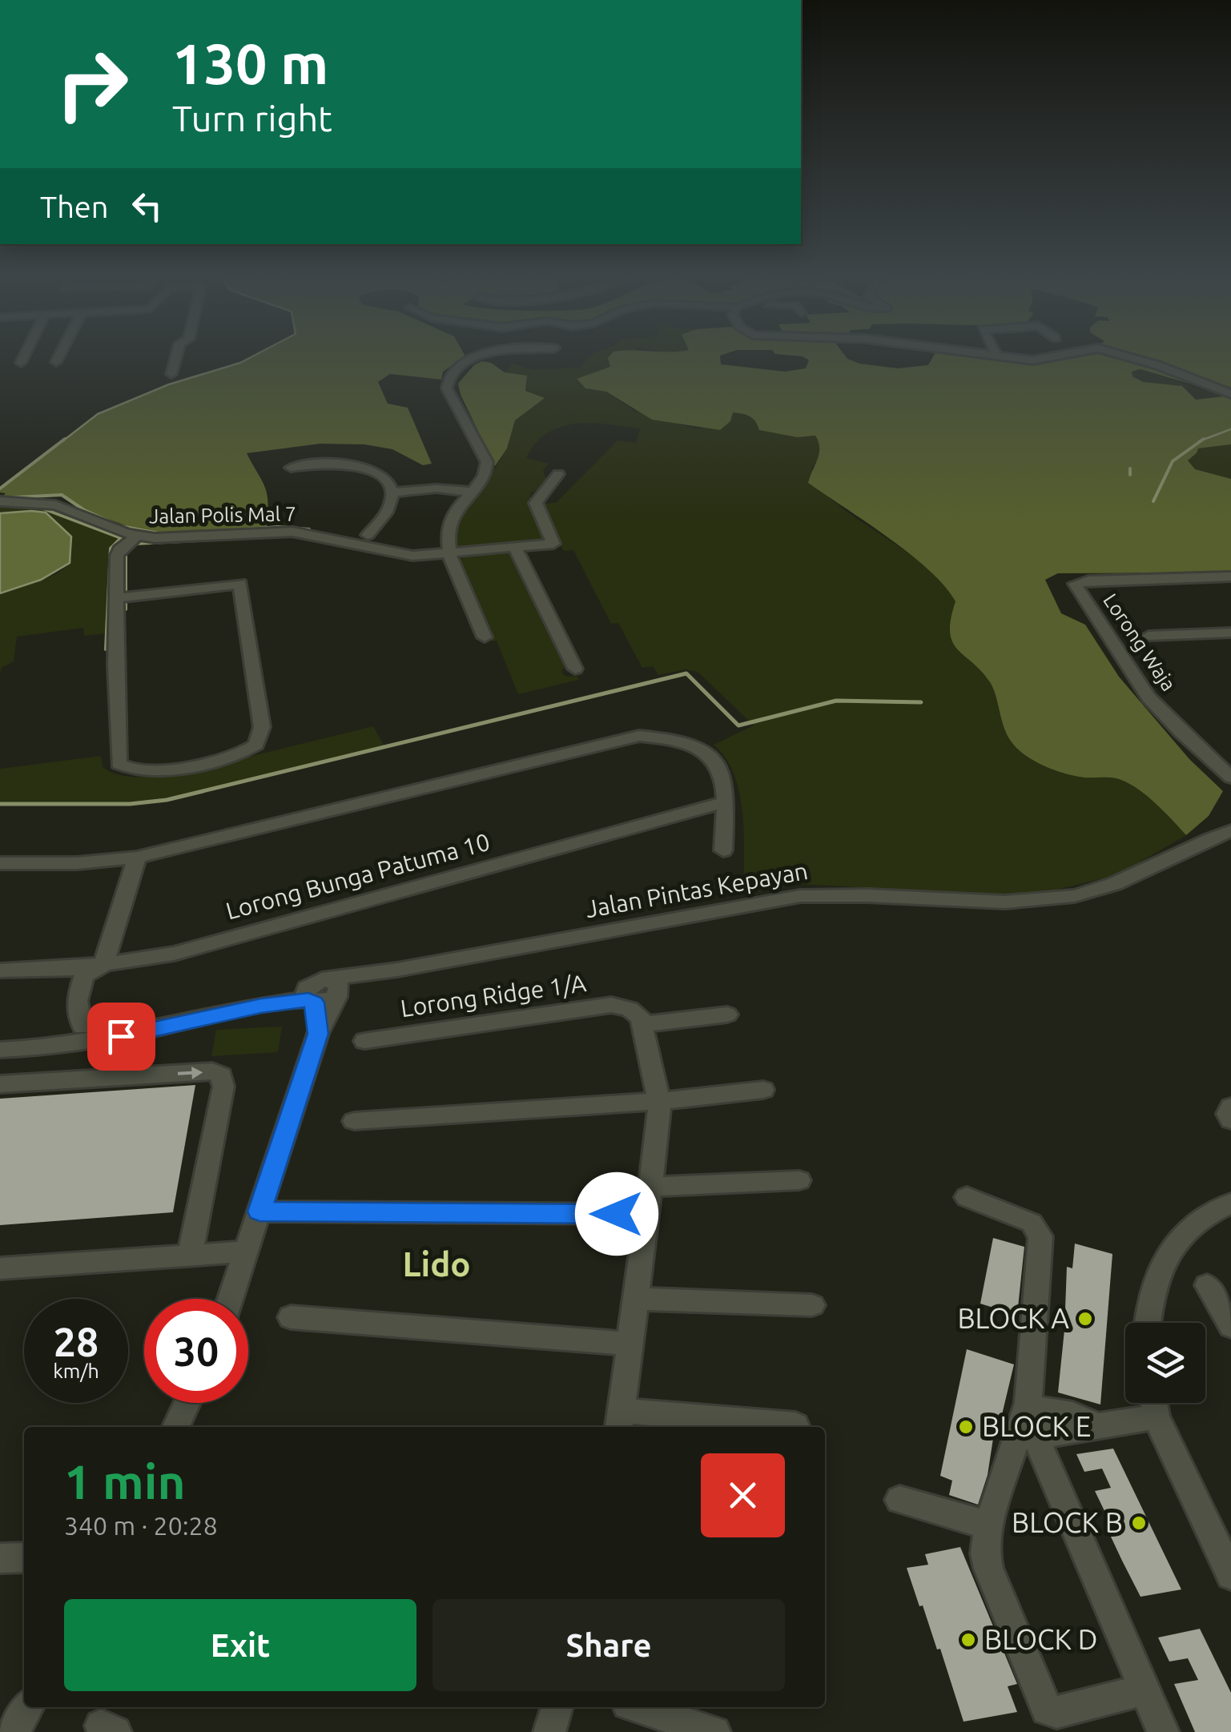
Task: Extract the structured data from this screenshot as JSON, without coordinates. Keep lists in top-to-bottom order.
{
  "streets": {
    "street": [
      "Jalan Polis Mal 7",
      "Lorong Waja",
      "Lorong Bunga Patuma 10",
      "Jalan Pintas Kepayan",
      "Lorong Ridge 1/A"
    ]
  },
  "districts": ["Lido"],
  "places": [
    "BLOCK A",
    "BLOCK E",
    "BLOCK B",
    "BLOCK D"
  ],
  "page": {
    "turn": ["130 m", "Turn right"],
    "then": "Then",
    "speed": "28 km/h",
    "limit": "30",
    "heading": ["1 min", "340 m · 20:28"],
    "buttons": ["Exit", "Share"]
  }
}
